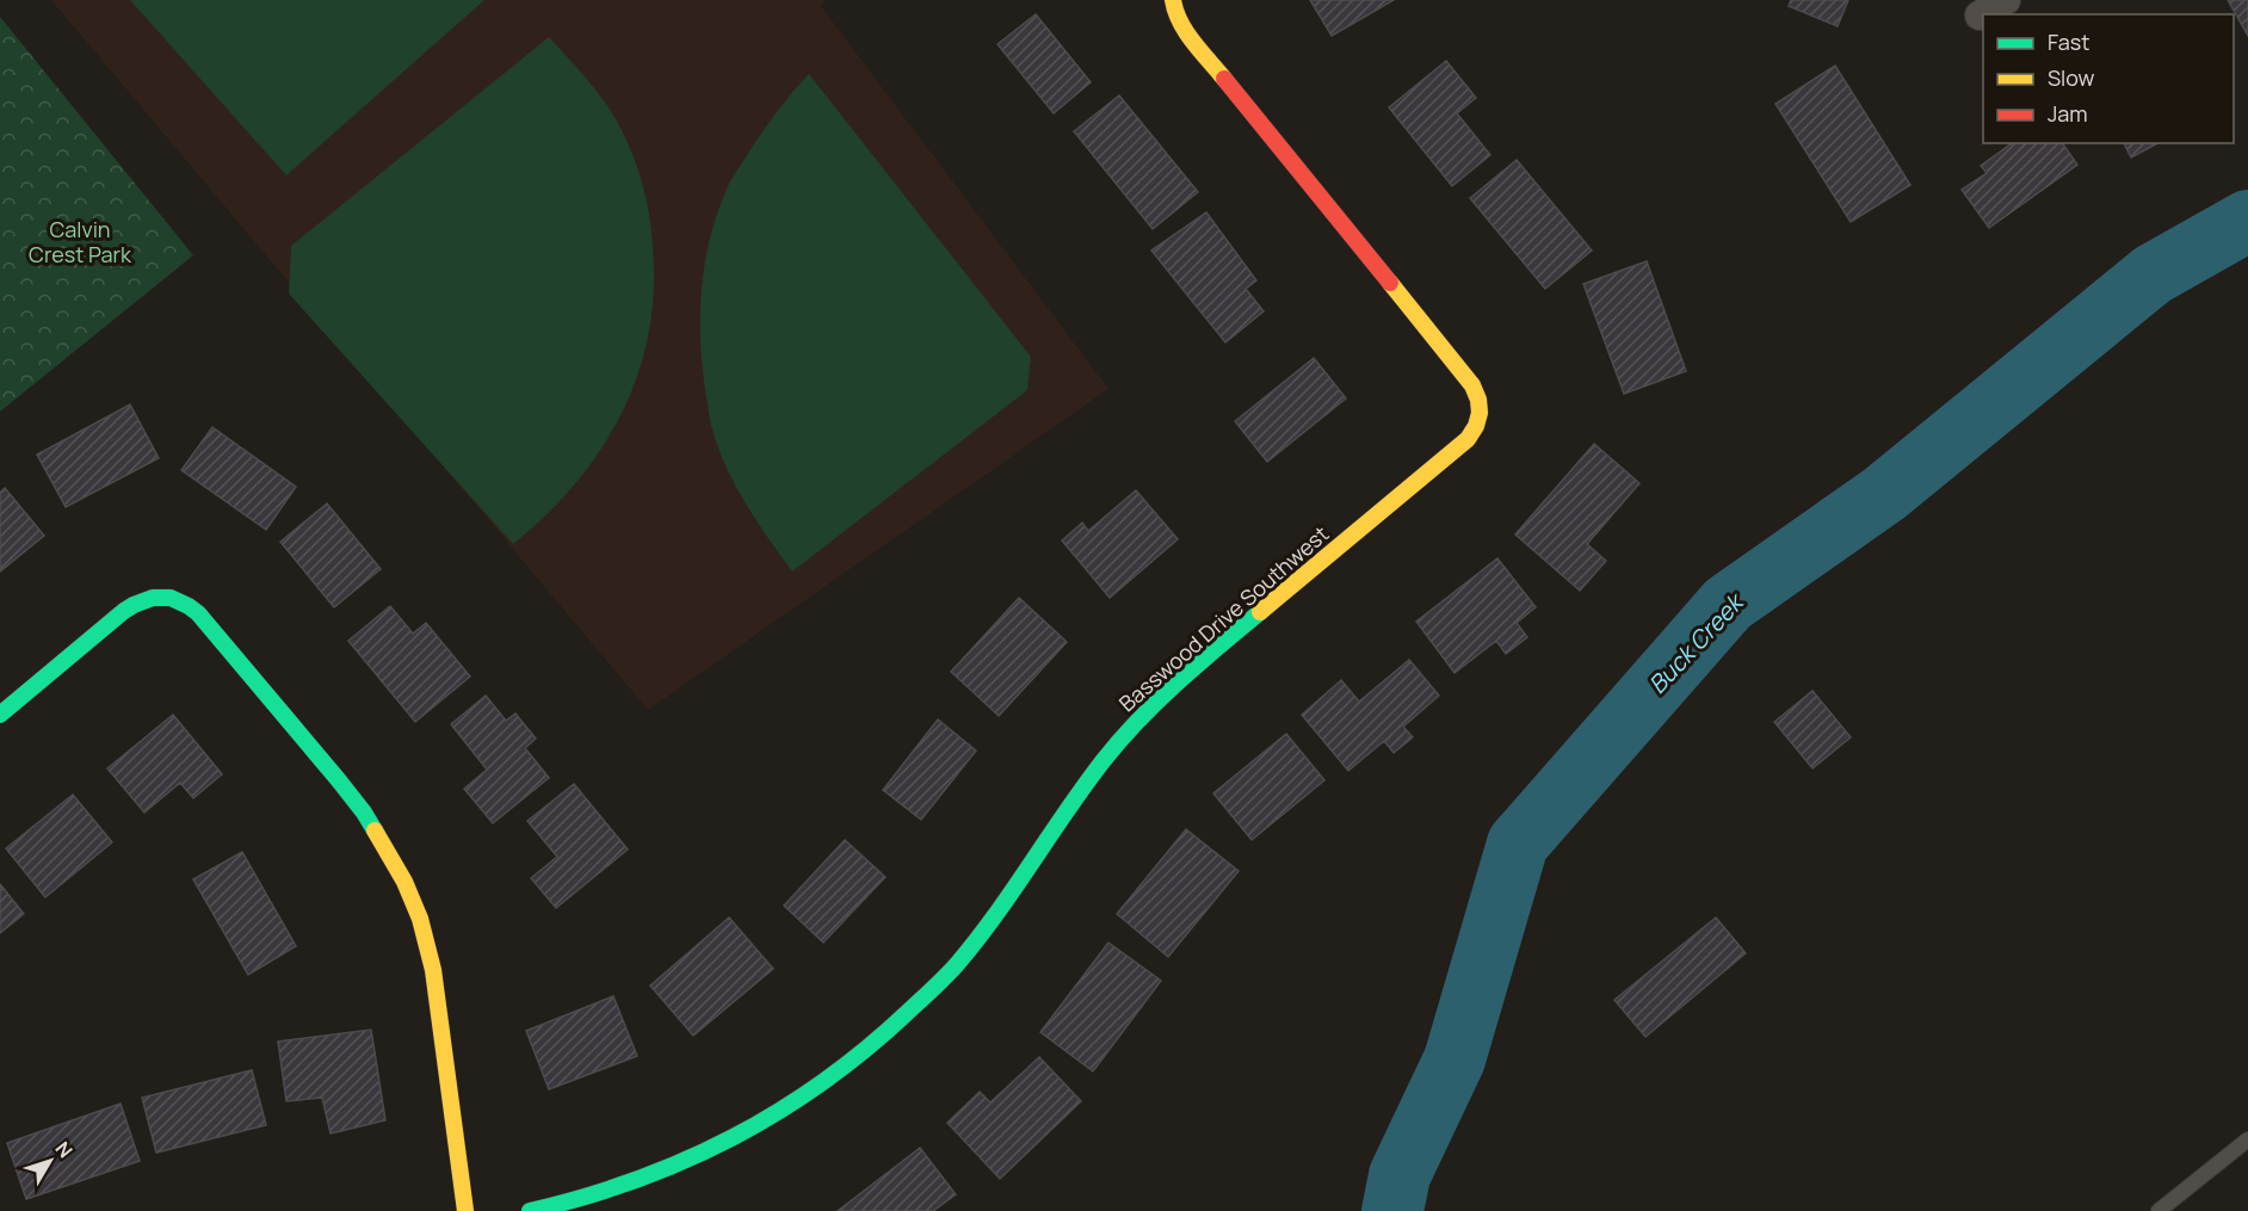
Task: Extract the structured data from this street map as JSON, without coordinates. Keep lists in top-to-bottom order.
{
  "streets": {
    "street": ["Basswood Drive Southwest"]
  },
  "water": ["Buck Creek"],
  "parks": ["Calvin Crest Park"],
  "legend": ["Fast", "Slow", "Jam"],
  "north": "top right"
}
